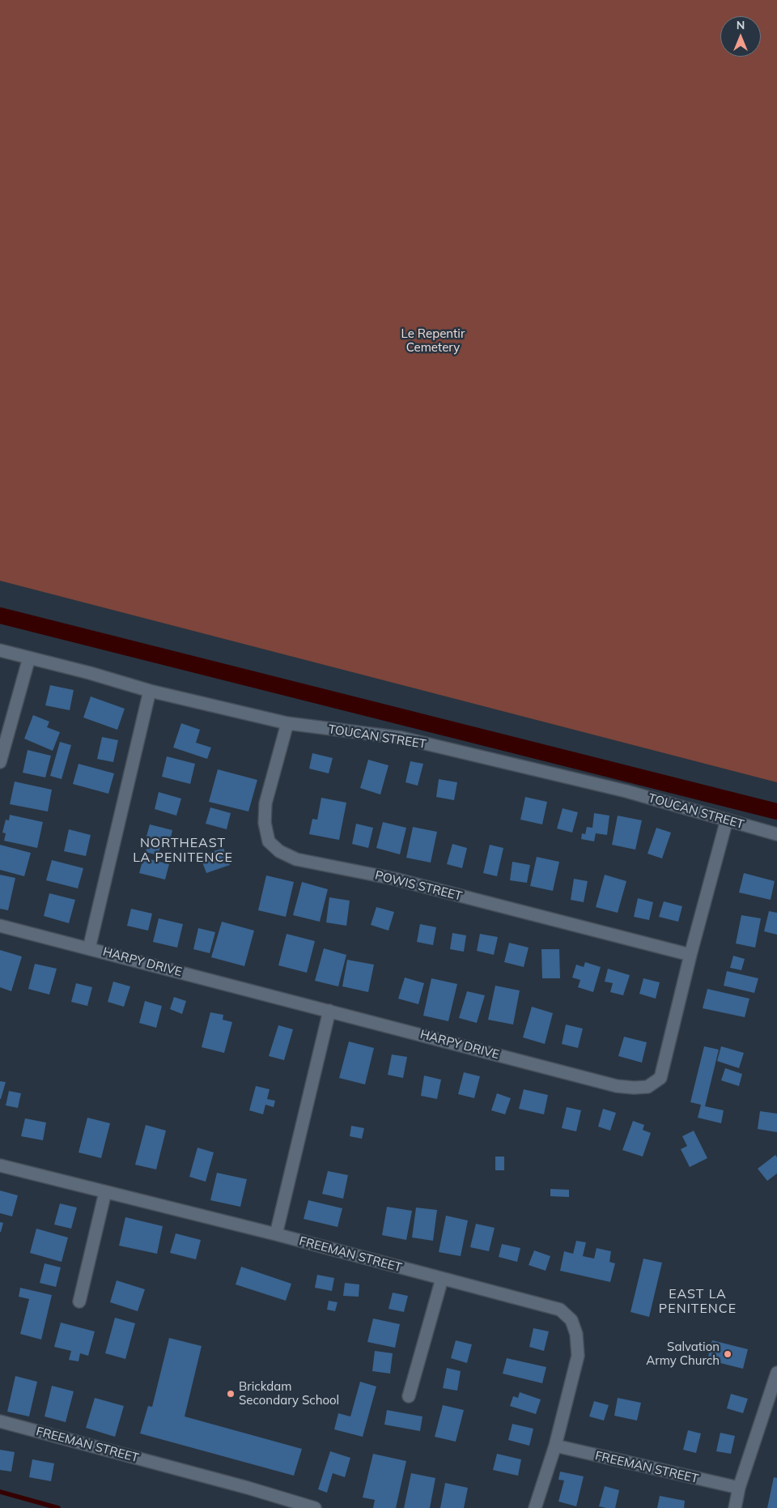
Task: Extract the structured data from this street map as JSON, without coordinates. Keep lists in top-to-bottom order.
{
  "streets": {
    "street": [
      "TOUCAN STREET",
      "POWIS STREET",
      "HARPY DRIVE",
      "FREEMAN STREET"
    ]
  },
  "crossings": [
    ["TOUCAN STREET", "POWIS STREET"],
    ["TOUCAN STREET", "HARPY DRIVE"],
    ["POWIS STREET", "HARPY DRIVE"]
  ],
  "districts": ["NORTHEAST LA PENITENCE", "EAST LA PENITENCE"],
  "parks": ["Le Repentir Cemetery"],
  "places": ["Salvation Army Church", "Brickdam Secondary School"],
  "north": "top"
}
